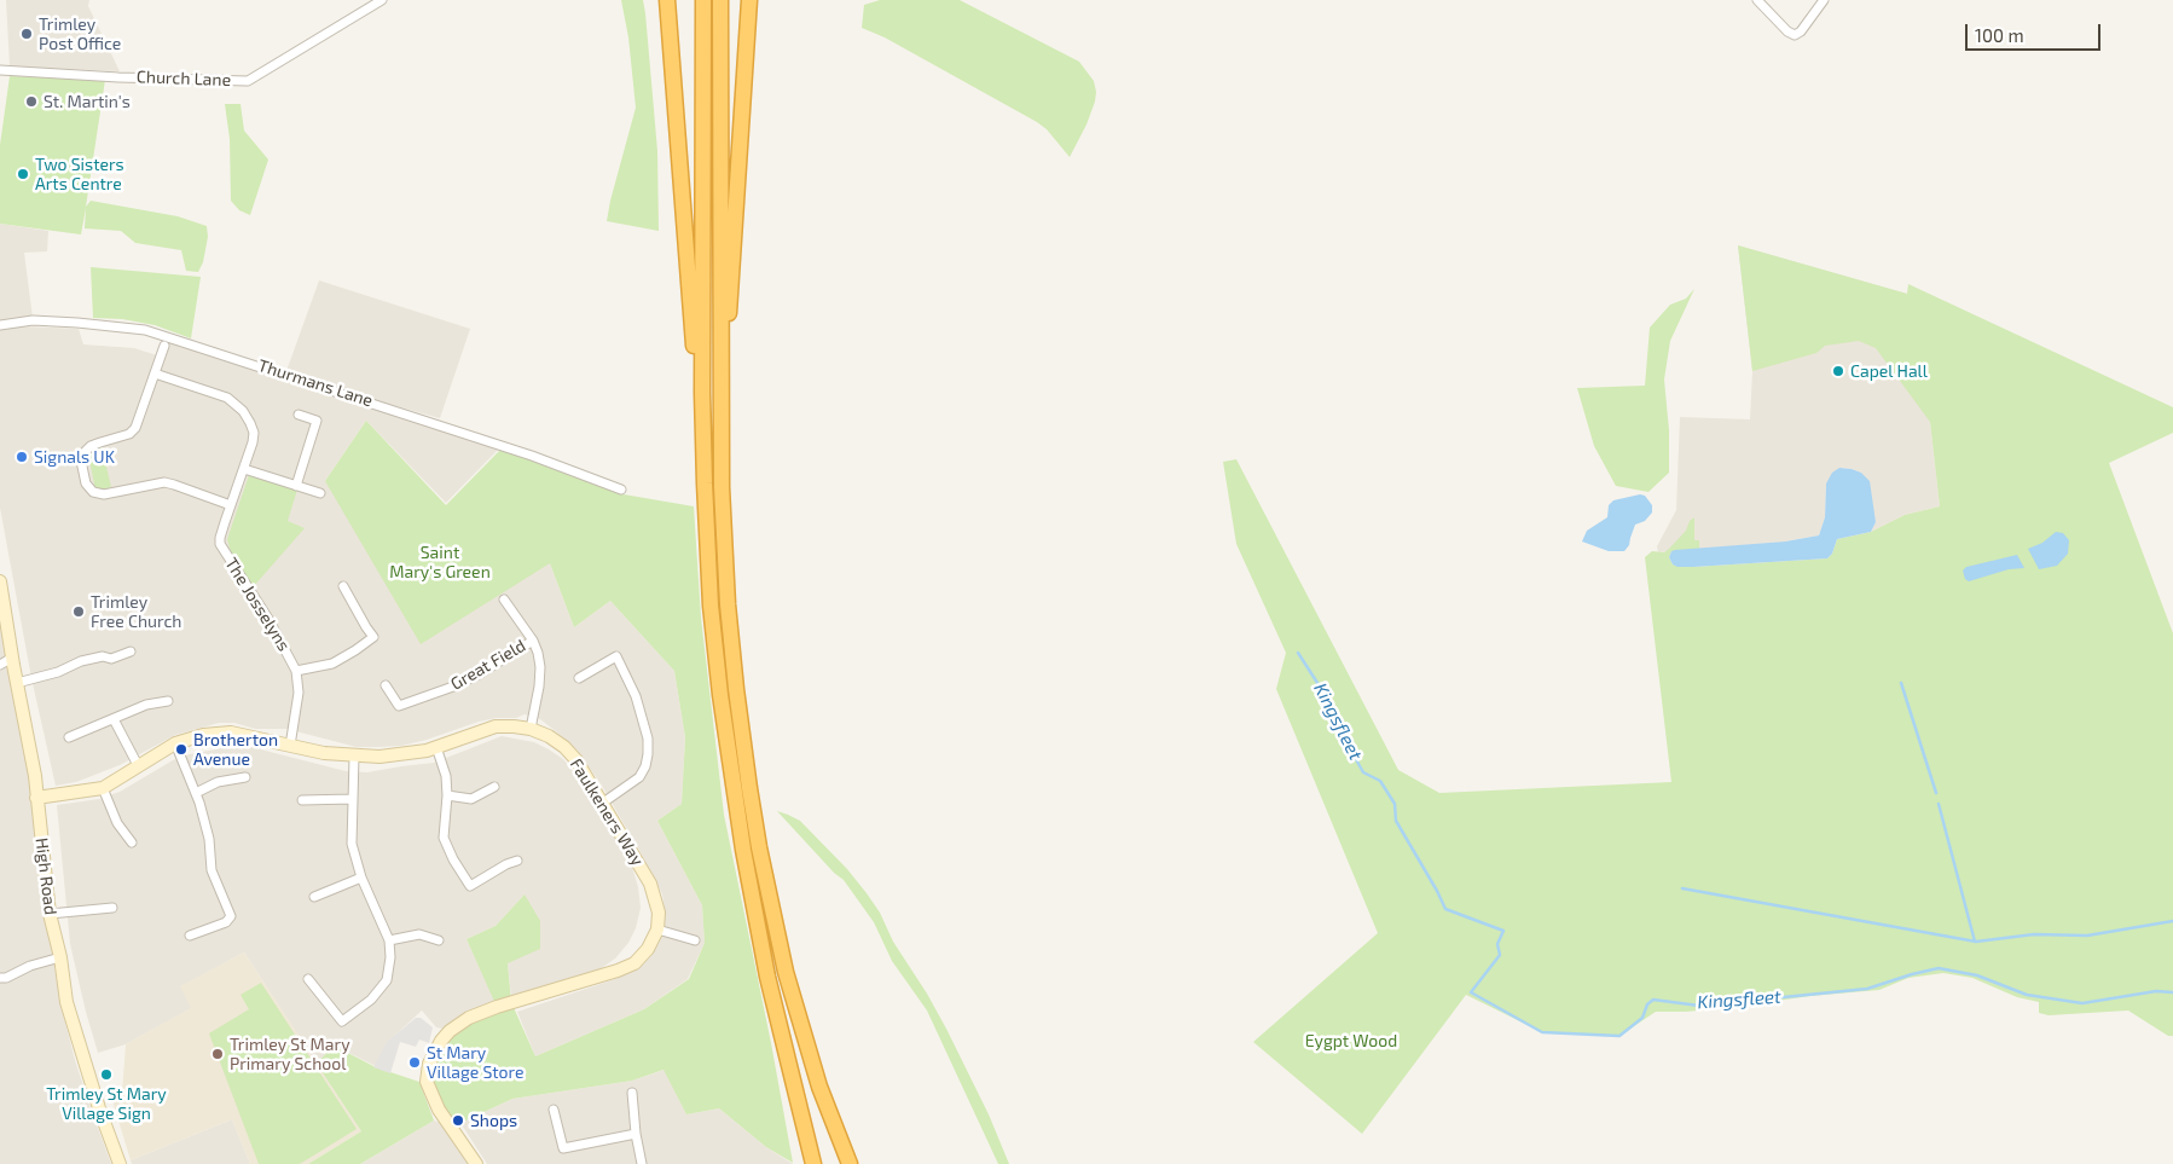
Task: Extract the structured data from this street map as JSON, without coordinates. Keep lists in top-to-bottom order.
{
  "streets": {
    "street": [
      "Church Lane",
      "Thurmans Lane",
      "The Josselyns",
      "Great Field",
      "Faulkeners Way",
      "High Road"
    ]
  },
  "crossings": [
    ["The Josselyns", "Faulkeners Way"],
    ["Faulkeners Way", "High Road"]
  ],
  "water": ["Kingsfleet"],
  "parks": ["Saint Mary's Green", "Eygpt Wood"],
  "places": [
    "Trimley Post Office",
    "St. Martin's",
    "Two Sisters Arts Centre",
    "Capel Hall",
    "Signals UK",
    "Trimley Free Church",
    "Brotherton Avenue",
    "Trimley St Mary Primary School",
    "St Mary Village Store",
    "Trimley St Mary Village Sign",
    "Shops"
  ],
  "scale_bar": "100 m"
}
